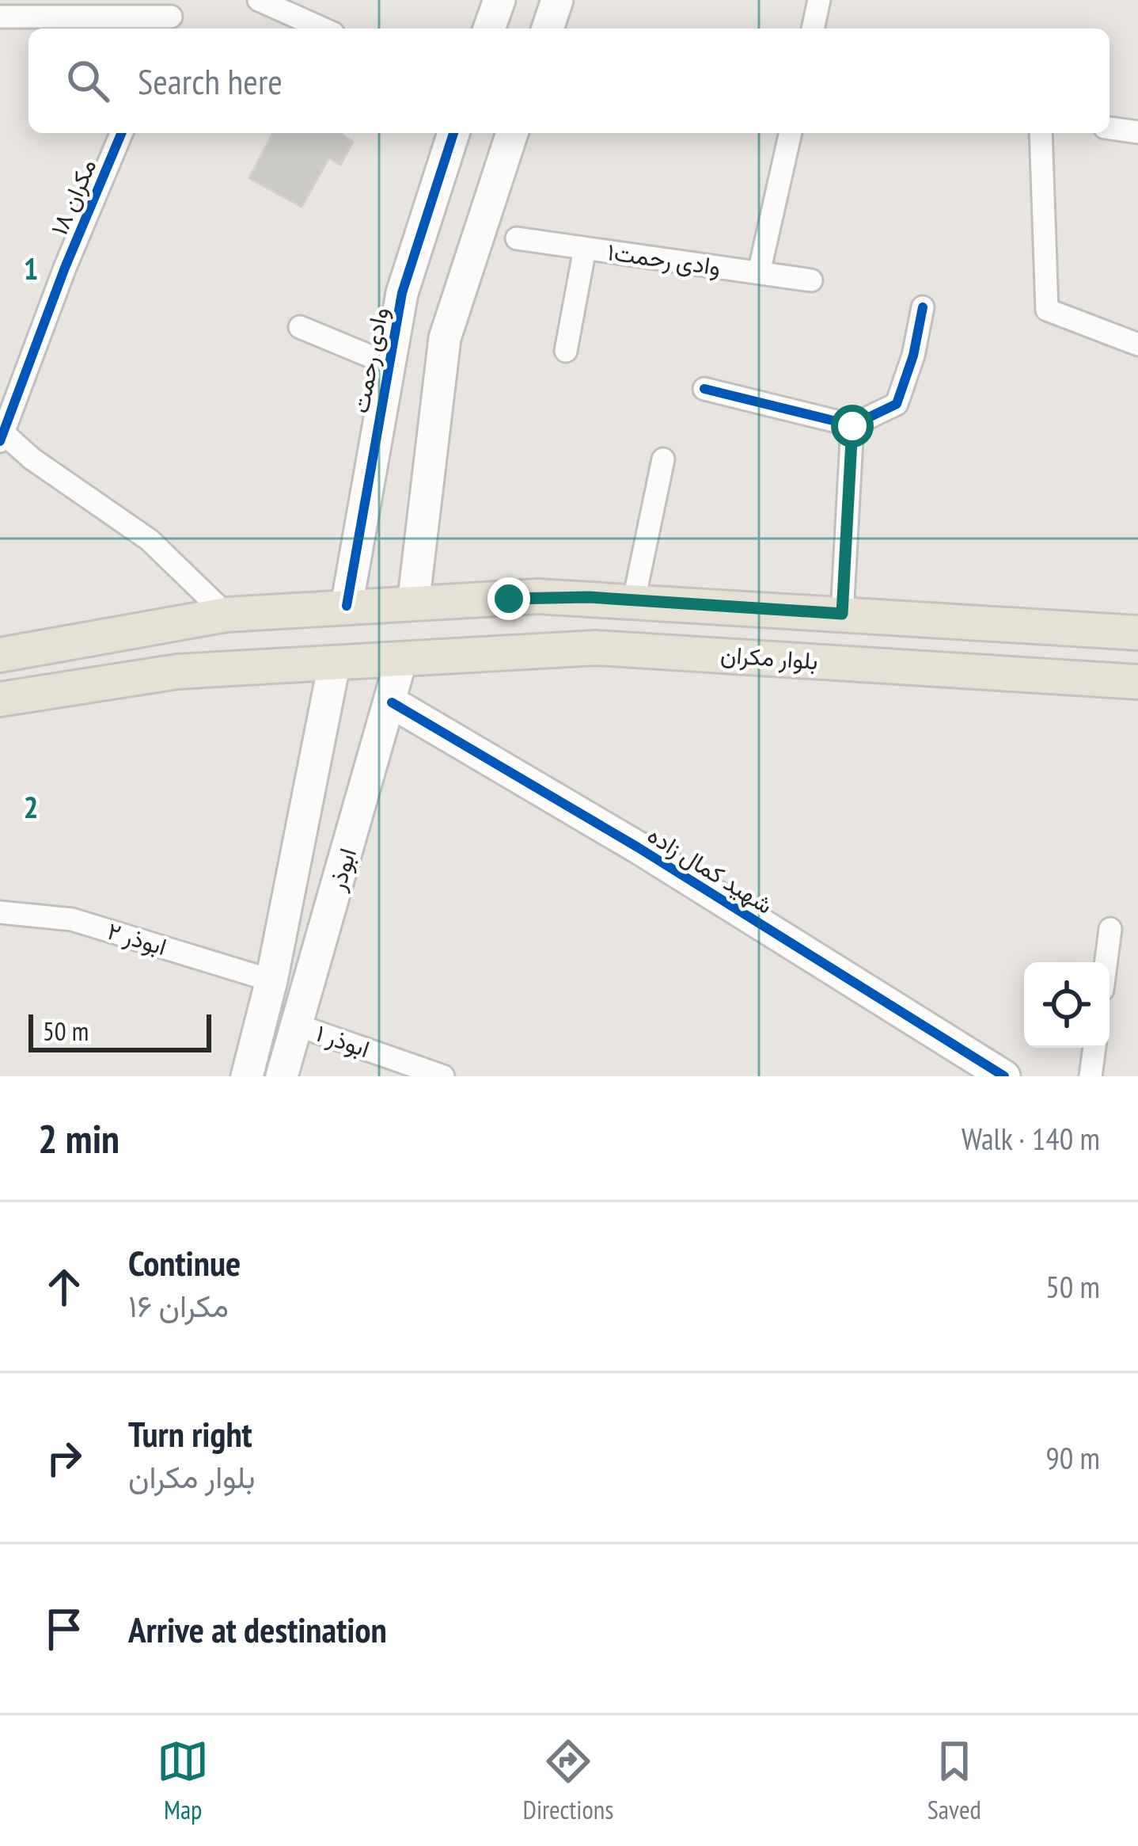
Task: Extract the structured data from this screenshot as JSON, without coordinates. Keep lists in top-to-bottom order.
{
  "streets": {
    "main road": ["بلوار مکران"],
    "street": [
      "مکران ۱۸",
      "وادی رحمت۱",
      "وادی رحمت",
      "ابوذر",
      "شهید کمال زاده",
      "ابوذر ۲",
      "ابوذر ۱"
    ]
  },
  "crossings": [
    ["مکران ۱۸", "بلوار مکران"],
    ["وادی رحمت", "بلوار مکران"],
    ["بلوار مکران", "ابوذر"],
    ["ابوذر", "شهید کمال زاده"],
    ["ابوذر", "ابوذر ۲"],
    ["ابوذر", "ابوذر ۱"]
  ],
  "scale_bar": "50 m",
  "page": {
    "search": "Search here",
    "scale": "50 m",
    "heading": ["2 min", "Walk · 140 m"],
    "list": [
      ["Continue", "مکران ۱۶", "50 m"],
      ["Turn right", "بلوار مکران", "90 m"],
      "Arrive at destination"
    ],
    "nav": ["Map", "Directions", "Saved"]
  },
  "grid": {
    "rows": ["1", "2"]
  }
}
